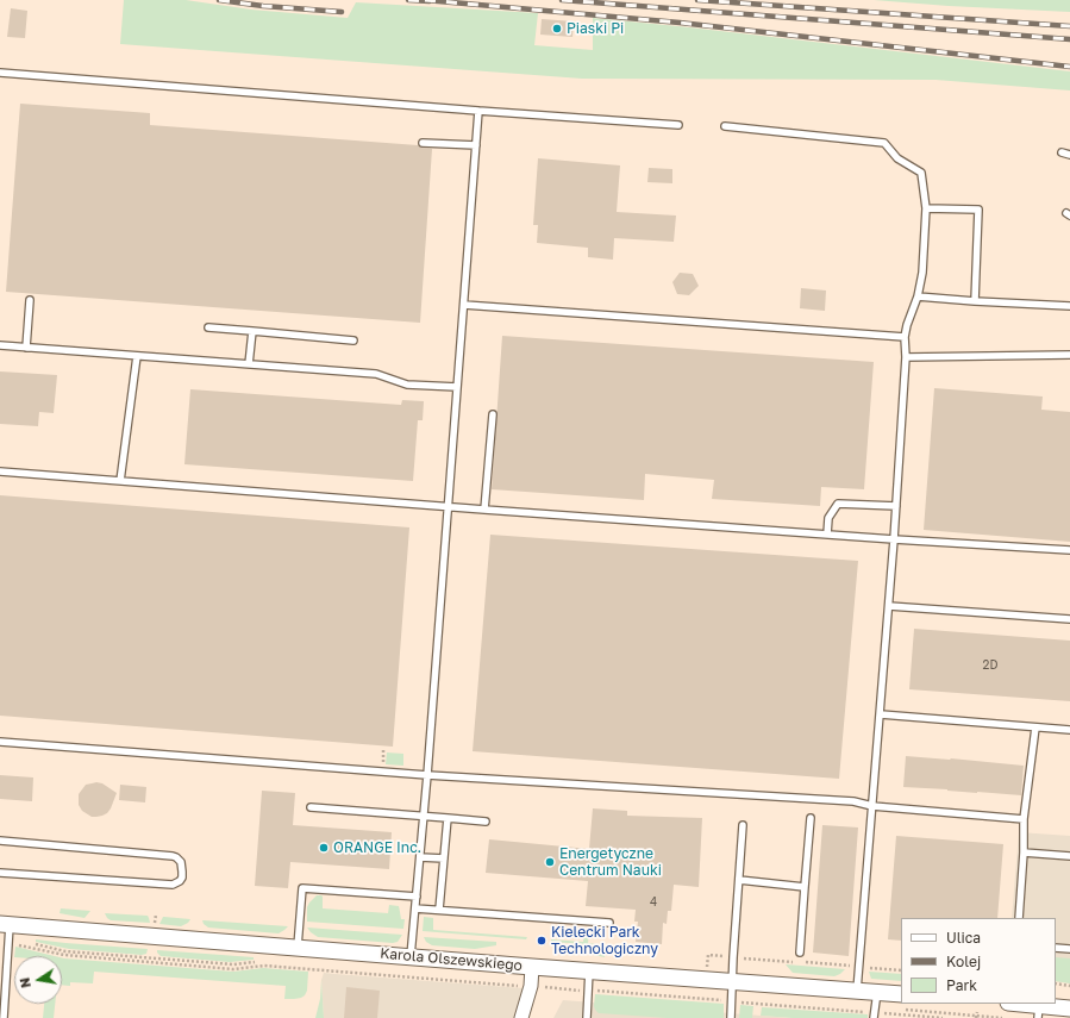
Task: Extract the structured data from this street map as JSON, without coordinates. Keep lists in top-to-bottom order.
{
  "streets": {
    "street": ["Karola Olszewskiego"]
  },
  "places": [
    "Piaski Pi",
    "ORANGE Inc.",
    "Energetyczne Centrum Nauki",
    "Kielecki Park Technologiczny"
  ],
  "house_numbers": ["2D", "4"],
  "legend": ["Ulica", "Kolej", "Park"],
  "north": "left"
}
